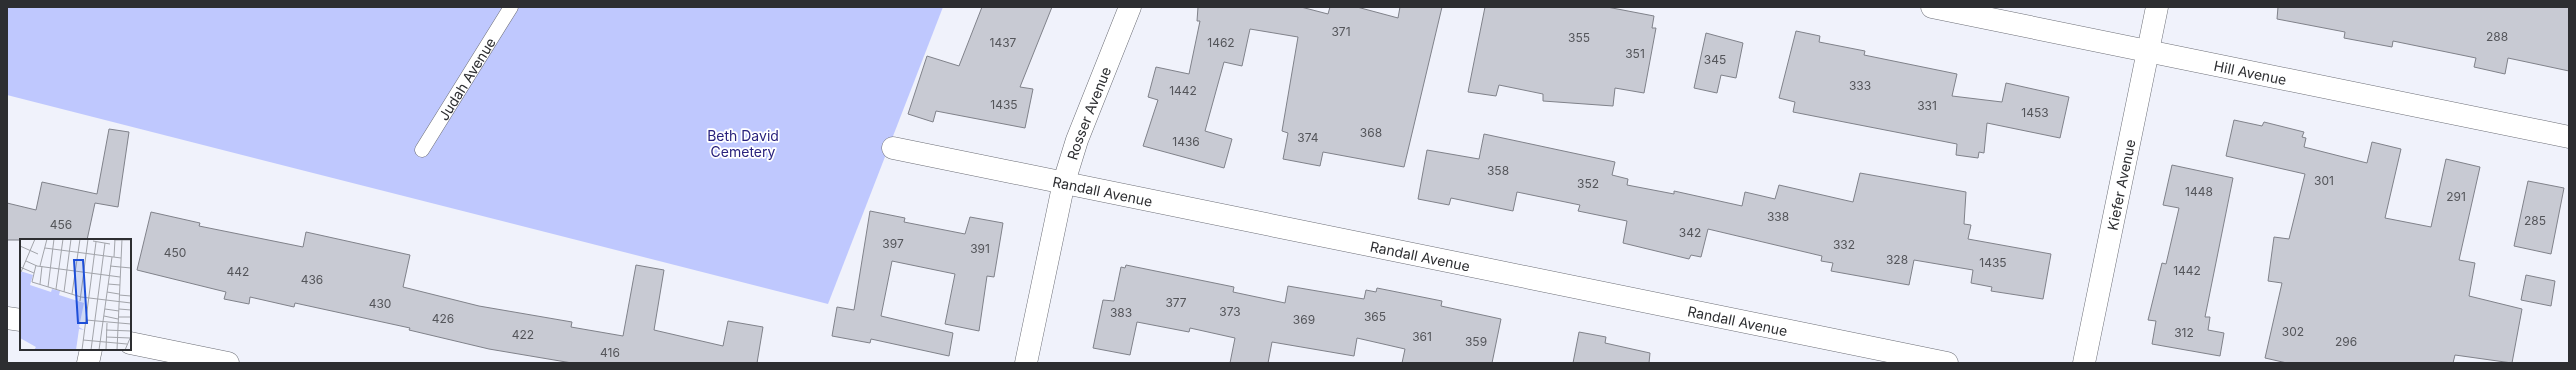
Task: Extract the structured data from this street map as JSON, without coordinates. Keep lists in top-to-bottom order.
{
  "streets": {
    "street": [
      "Hill Avenue",
      "Rosser Avenue",
      "Kiefer Avenue",
      "Randall Avenue"
    ],
    "lane": ["Judah Avenue"]
  },
  "crossings": [
    ["Hill Avenue", "Kiefer Avenue"],
    ["Rosser Avenue", "Randall Avenue"]
  ],
  "parks": ["Beth David Cemetery"],
  "house_numbers": [
    "371",
    "288",
    "355",
    "1437",
    "1462",
    "351",
    "345",
    "333",
    "1442",
    "1435",
    "331",
    "1453",
    "368",
    "374",
    "1436",
    "358",
    "301",
    "352",
    "1448",
    "291",
    "338",
    "285",
    "456",
    "342",
    "397",
    "332",
    "391",
    "450",
    "328",
    "1435",
    "1442",
    "442",
    "436",
    "377",
    "430",
    "373",
    "383",
    "365",
    "426",
    "369",
    "302",
    "312",
    "422",
    "361",
    "359",
    "296",
    "416"
  ]
}
